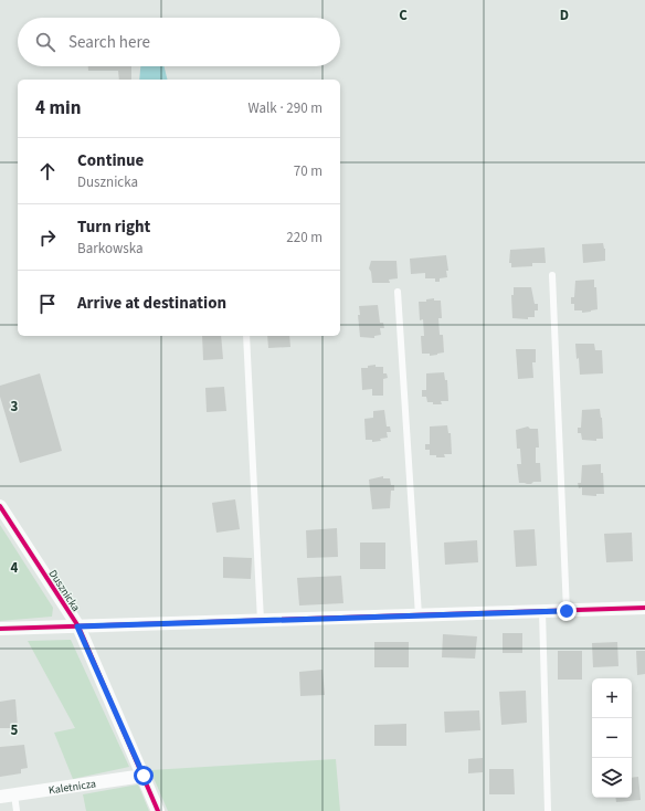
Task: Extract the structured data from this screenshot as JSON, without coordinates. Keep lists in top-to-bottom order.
{
  "streets": {
    "street": ["Dusznicka", "Kaletnicza"]
  },
  "crossings": [
    ["Dusznicka", "Kaletnicza"]
  ],
  "page": {
    "search": "Search here",
    "heading": ["4 min", "Walk · 290 m"],
    "list": [
      ["Continue", "Dusznicka", "70 m"],
      ["Turn right", "Barkowska", "220 m"],
      "Arrive at destination"
    ],
    "map_buttons": ["+", "−"]
  },
  "grid": {
    "columns": ["C", "D"],
    "rows": ["3", "4", "5"]
  }
}
